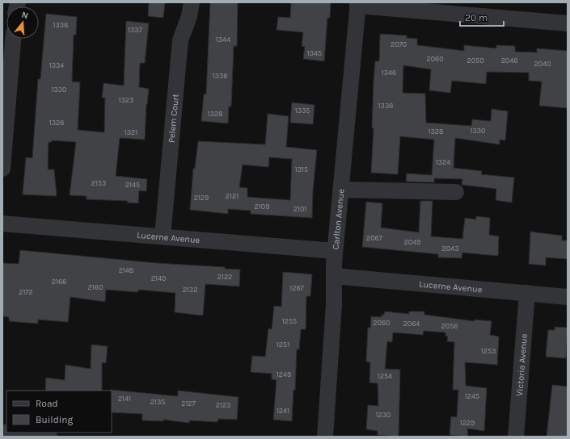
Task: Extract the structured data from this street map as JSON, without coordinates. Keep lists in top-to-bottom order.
{
  "streets": {
    "street": [
      "Pelem Court",
      "Carlton Avenue",
      "Lucerne Avenue",
      "Victoria Avenue"
    ]
  },
  "crossings": [
    ["Pelem Court", "Lucerne Avenue"],
    ["Carlton Avenue", "Lucerne Avenue"],
    ["Lucerne Avenue", "Victoria Avenue"]
  ],
  "house_numbers": [
    "1338",
    "1337",
    "1344",
    "2070",
    "1345",
    "2060",
    "2050",
    "2046",
    "2040",
    "1334",
    "1346",
    "1336",
    "1330",
    "1323",
    "1336",
    "1335",
    "1328",
    "1326",
    "1330",
    "1328",
    "1321",
    "1324",
    "1315",
    "2153",
    "2145",
    "2121",
    "2129",
    "2109",
    "2101",
    "2067",
    "2049",
    "2043",
    "2148",
    "2122",
    "2140",
    "2166",
    "2160",
    "1267",
    "2132",
    "2172",
    "1255",
    "2080",
    "2064",
    "2056",
    "1251",
    "1253",
    "1249",
    "1254",
    "1245",
    "2141",
    "2135",
    "2127",
    "2123",
    "1241",
    "1230",
    "1229"
  ],
  "legend": ["Road", "Building"],
  "scale_bar": "20 m",
  "north": "top"
}
